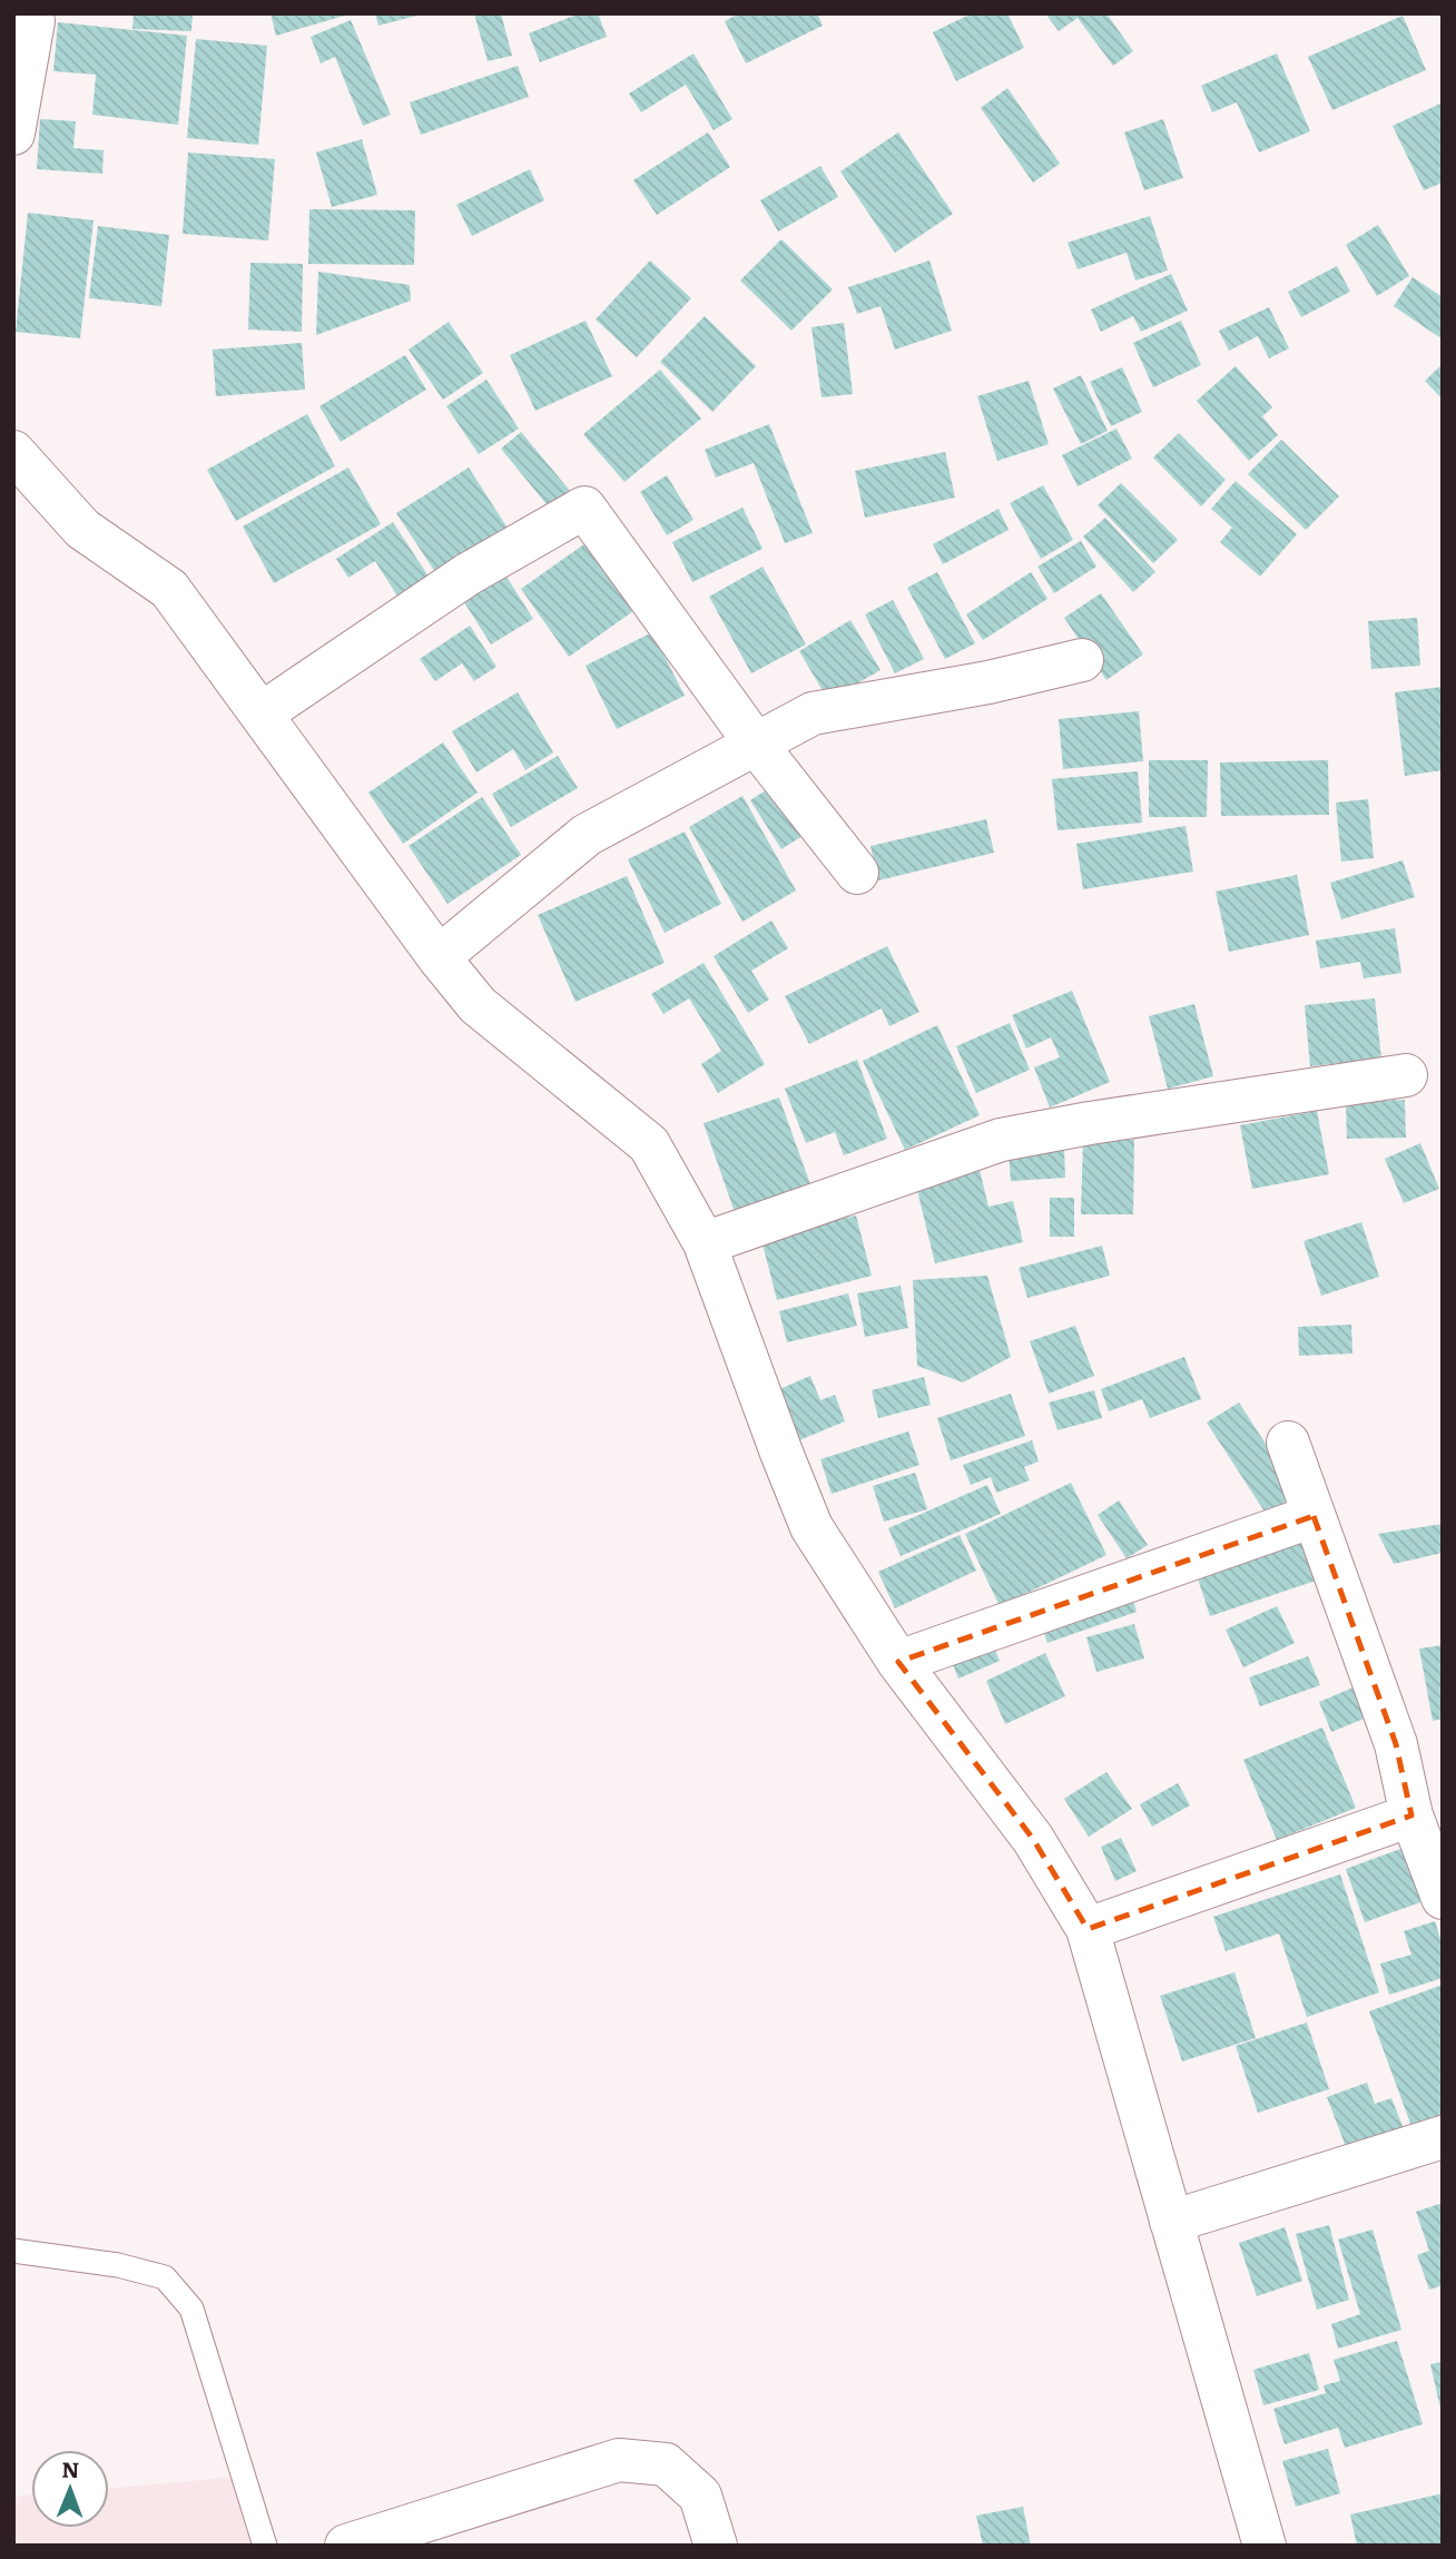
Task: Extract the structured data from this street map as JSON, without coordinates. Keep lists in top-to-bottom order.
{
  "north": "top"
}
